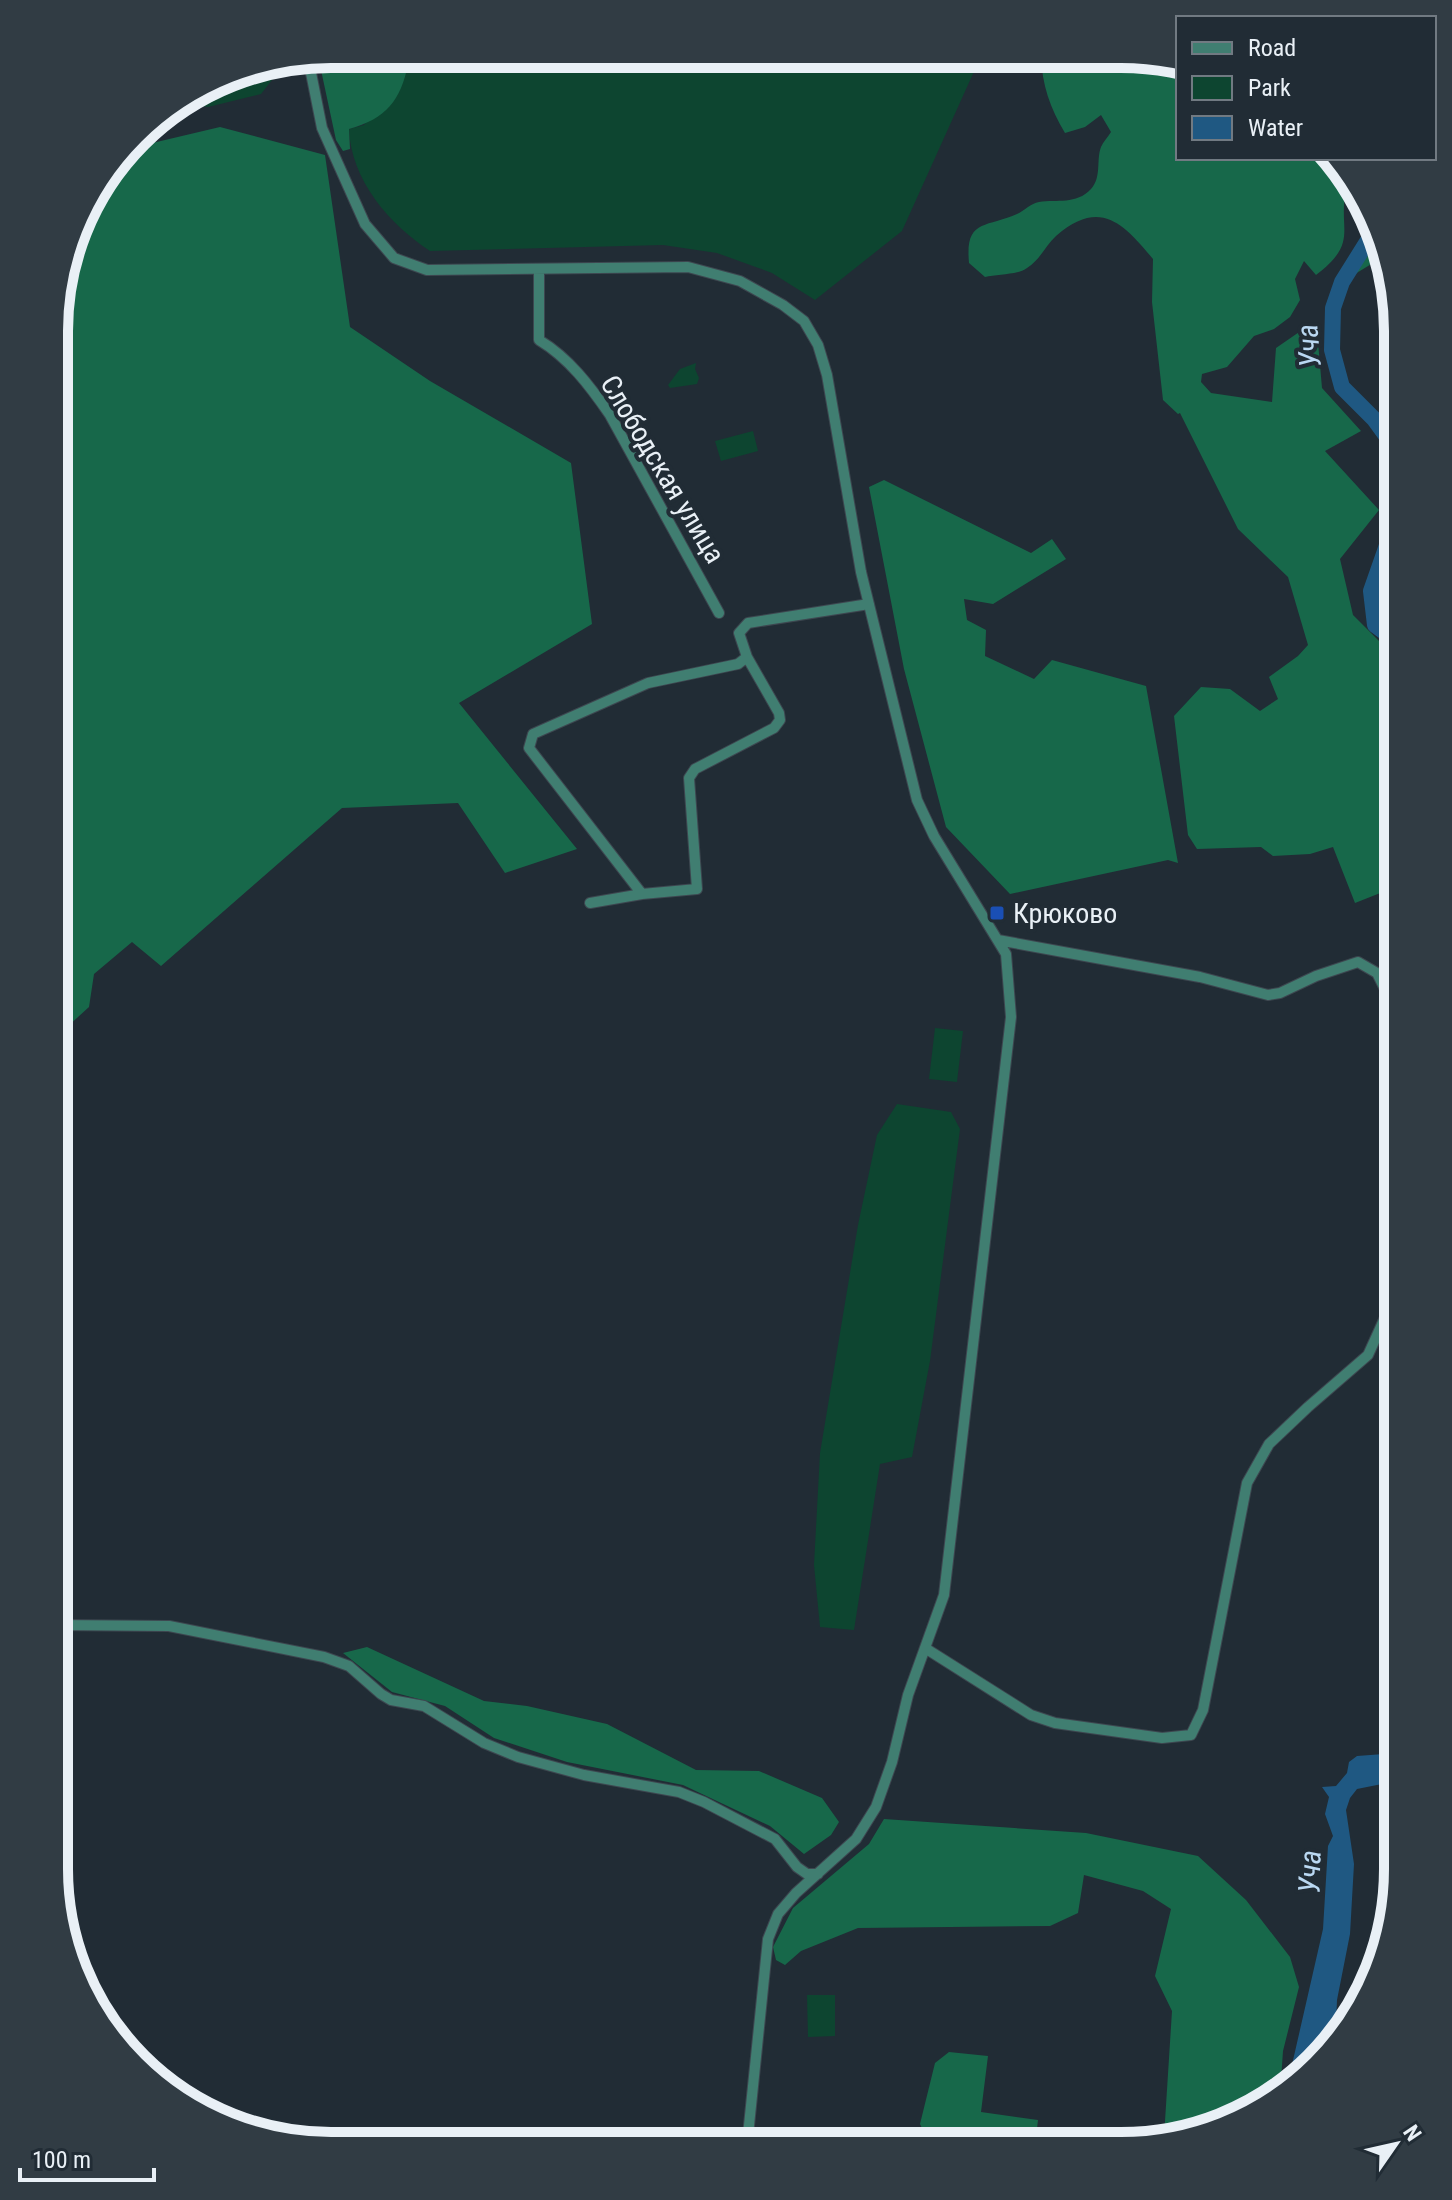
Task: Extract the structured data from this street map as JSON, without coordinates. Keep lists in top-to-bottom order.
{
  "streets": {
    "street": ["Слободская улица"]
  },
  "water": ["Уча"],
  "places": {
    "transit": ["Крюково"]
  },
  "legend": ["Road", "Park", "Water"],
  "scale_bar": "100 m",
  "north": "top right"
}
